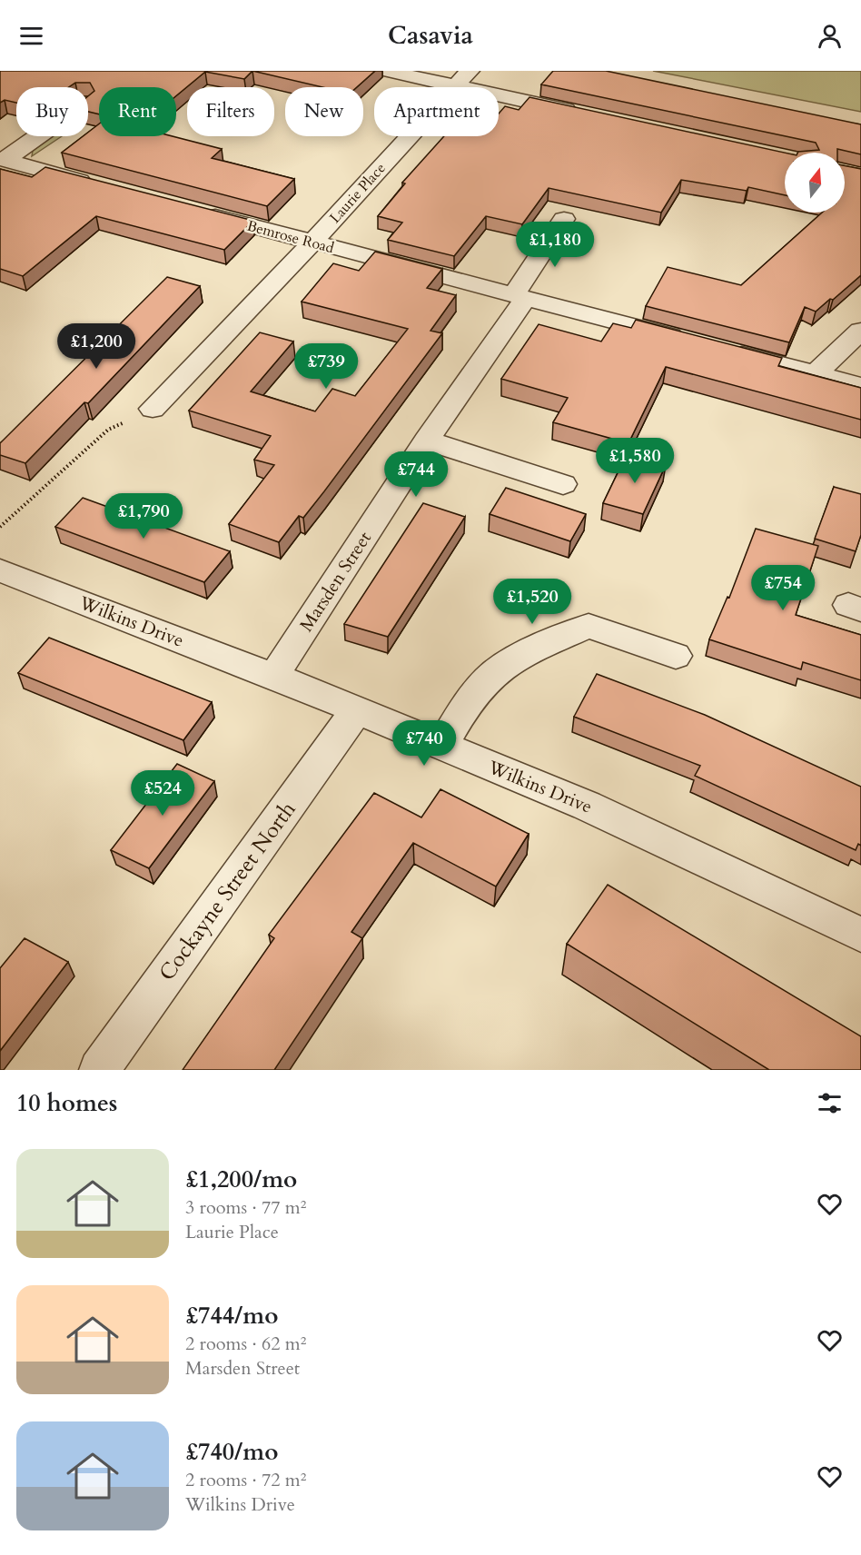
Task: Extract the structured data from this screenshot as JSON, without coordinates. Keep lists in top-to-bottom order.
{
  "streets": {
    "street": [
      "Laurie Place",
      "Bemrose Road",
      "Marsden Street",
      "Wilkins Drive",
      "Cockayne Street North"
    ]
  },
  "crossings": [
    ["Laurie Place", "Bemrose Road"],
    ["Bemrose Road", "Marsden Street"],
    ["Marsden Street", "Wilkins Drive"],
    ["Wilkins Drive", "Cockayne Street North"]
  ],
  "north": "top",
  "page": {
    "header": "Casavia",
    "chip": [
      "Buy",
      "Rent",
      "Filters",
      "New",
      "Apartment"
    ],
    "price": [
      "£1,180",
      "£1,200",
      "£739",
      "£1,580",
      "£744",
      "£1,790",
      "£754",
      "£1,520",
      "£740",
      "£524"
    ],
    "heading": "10 homes",
    "list": [
      {
        "name": "£1,200/mo",
        "note": "3 rooms · 77 m² · Laurie Place"
      },
      {
        "name": "£744/mo",
        "note": "2 rooms · 62 m² · Marsden Street"
      },
      {
        "name": "£740/mo",
        "note": "2 rooms · 72 m² · Wilkins Drive"
      }
    ]
  }
}
